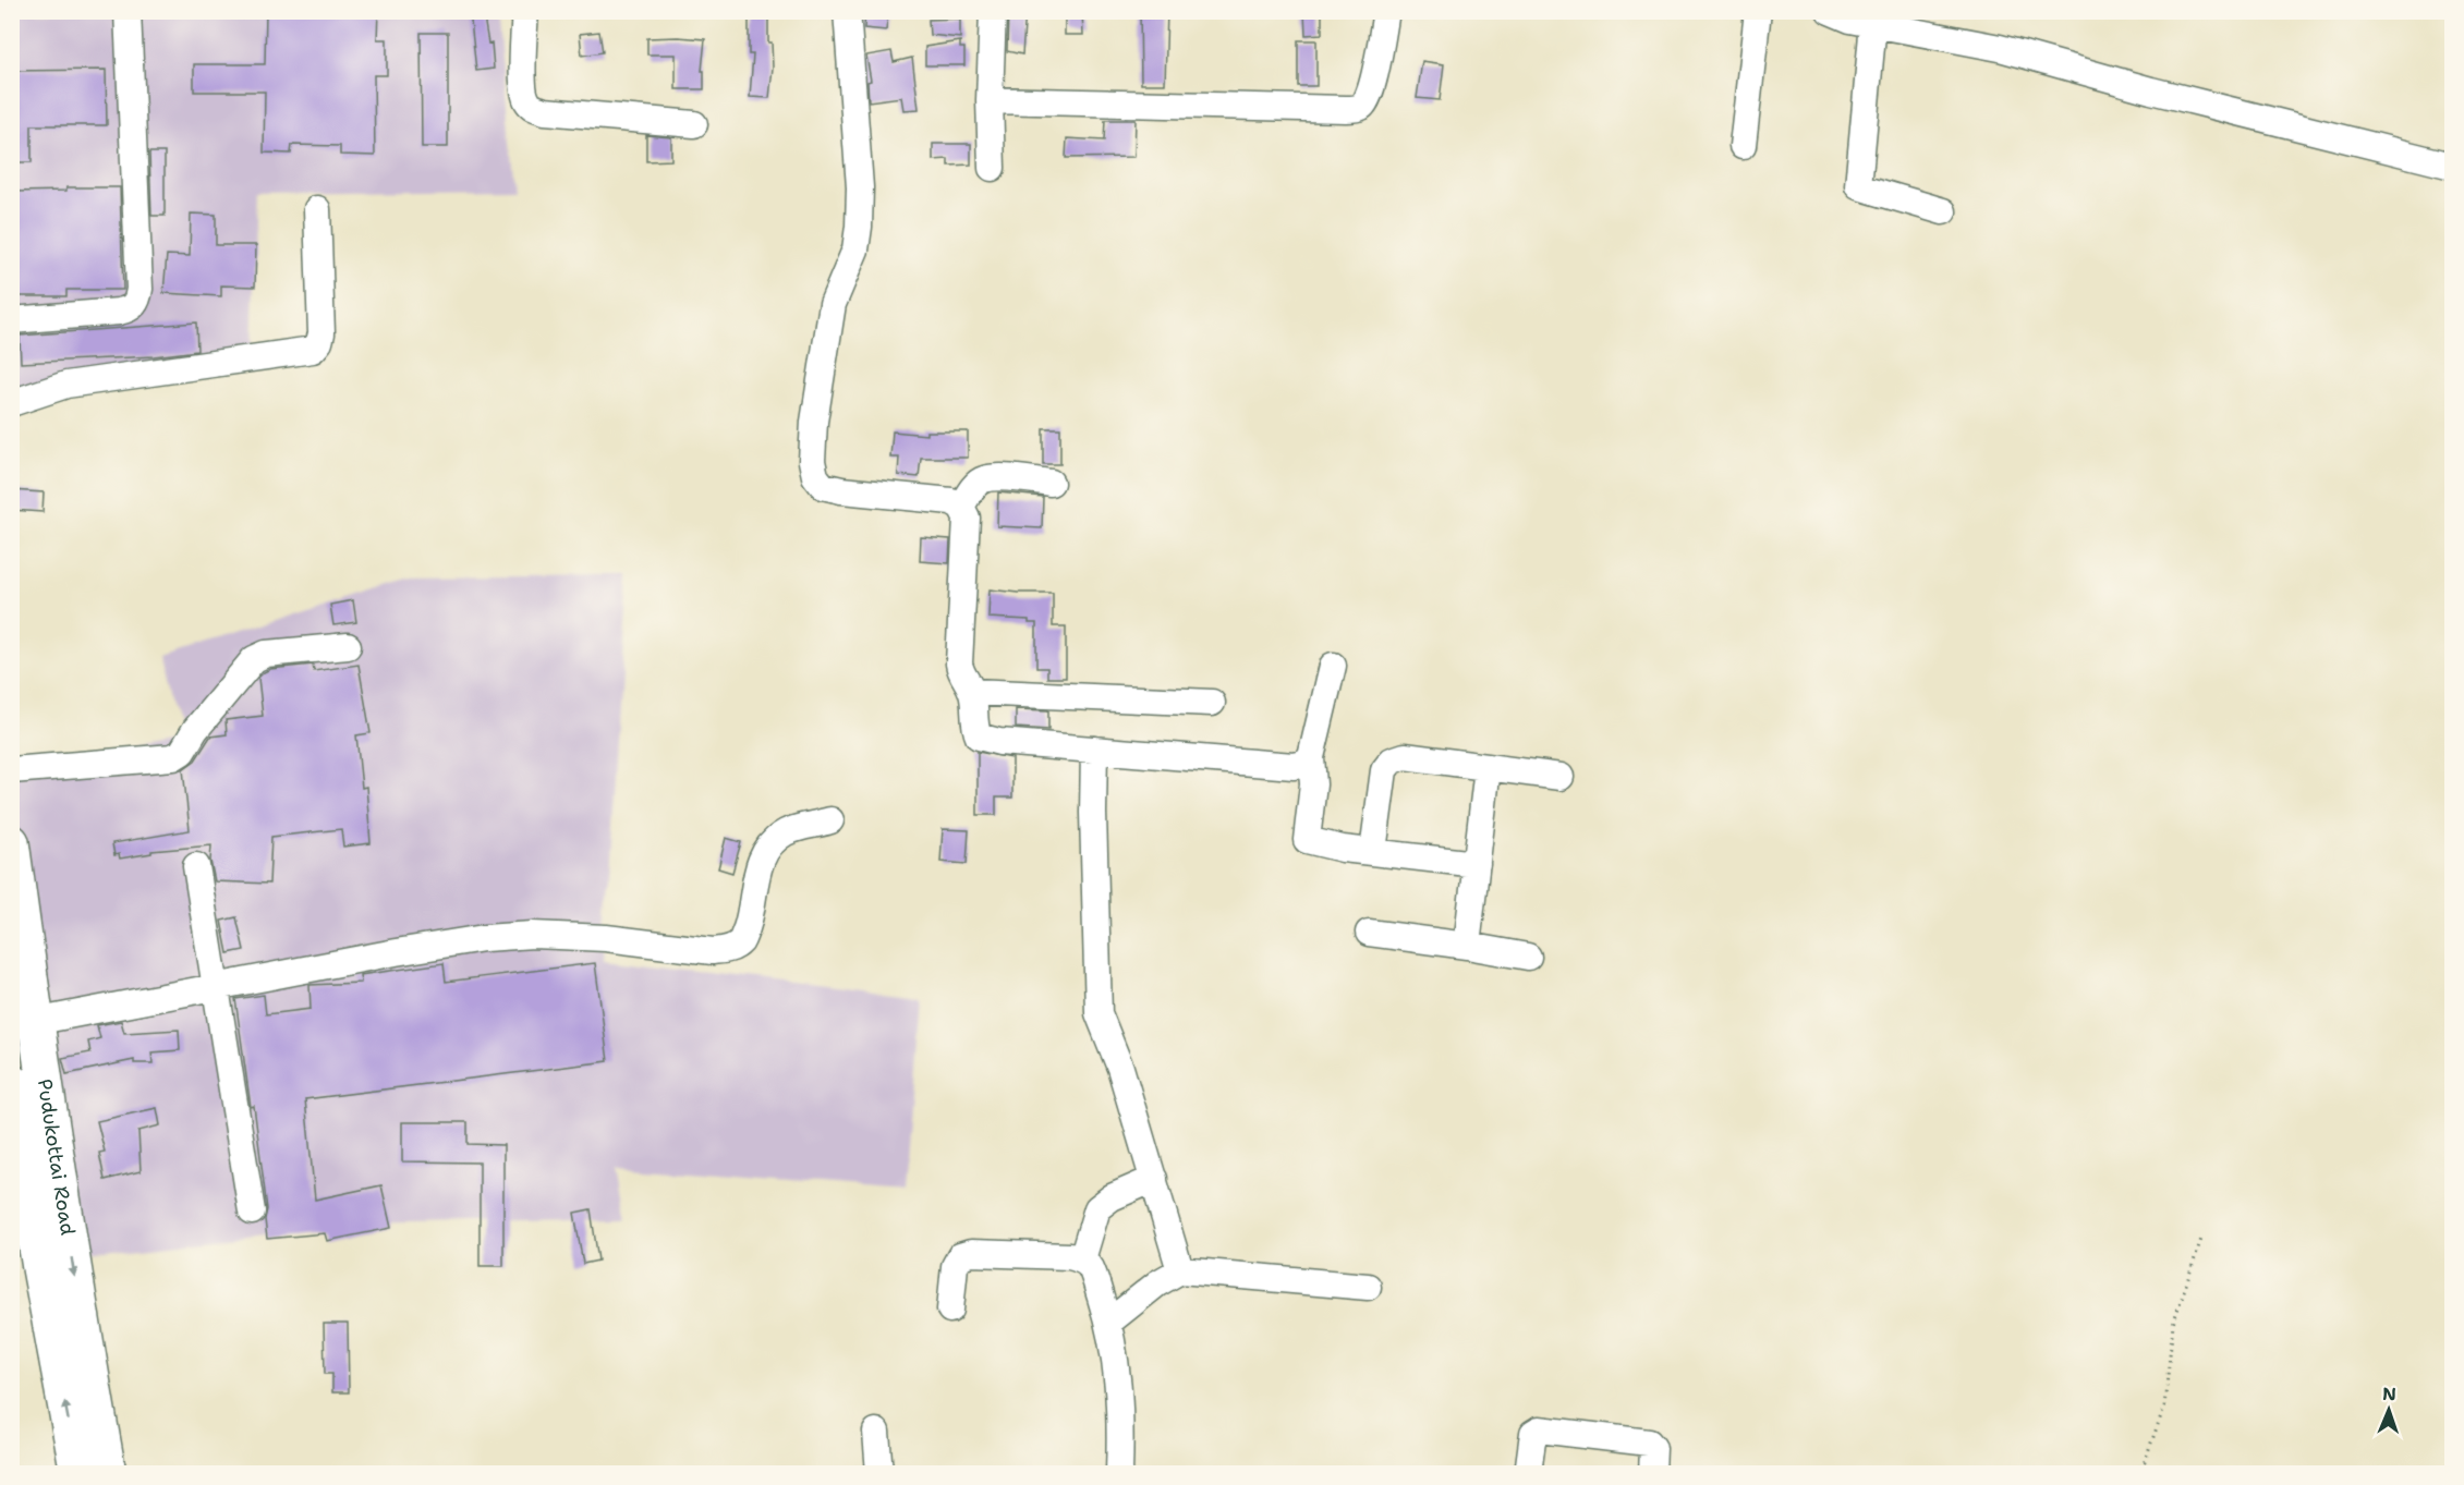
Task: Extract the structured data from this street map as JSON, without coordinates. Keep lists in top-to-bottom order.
{
  "streets": {
    "highway": ["Pudukottai Road"]
  },
  "north": "top"
}
